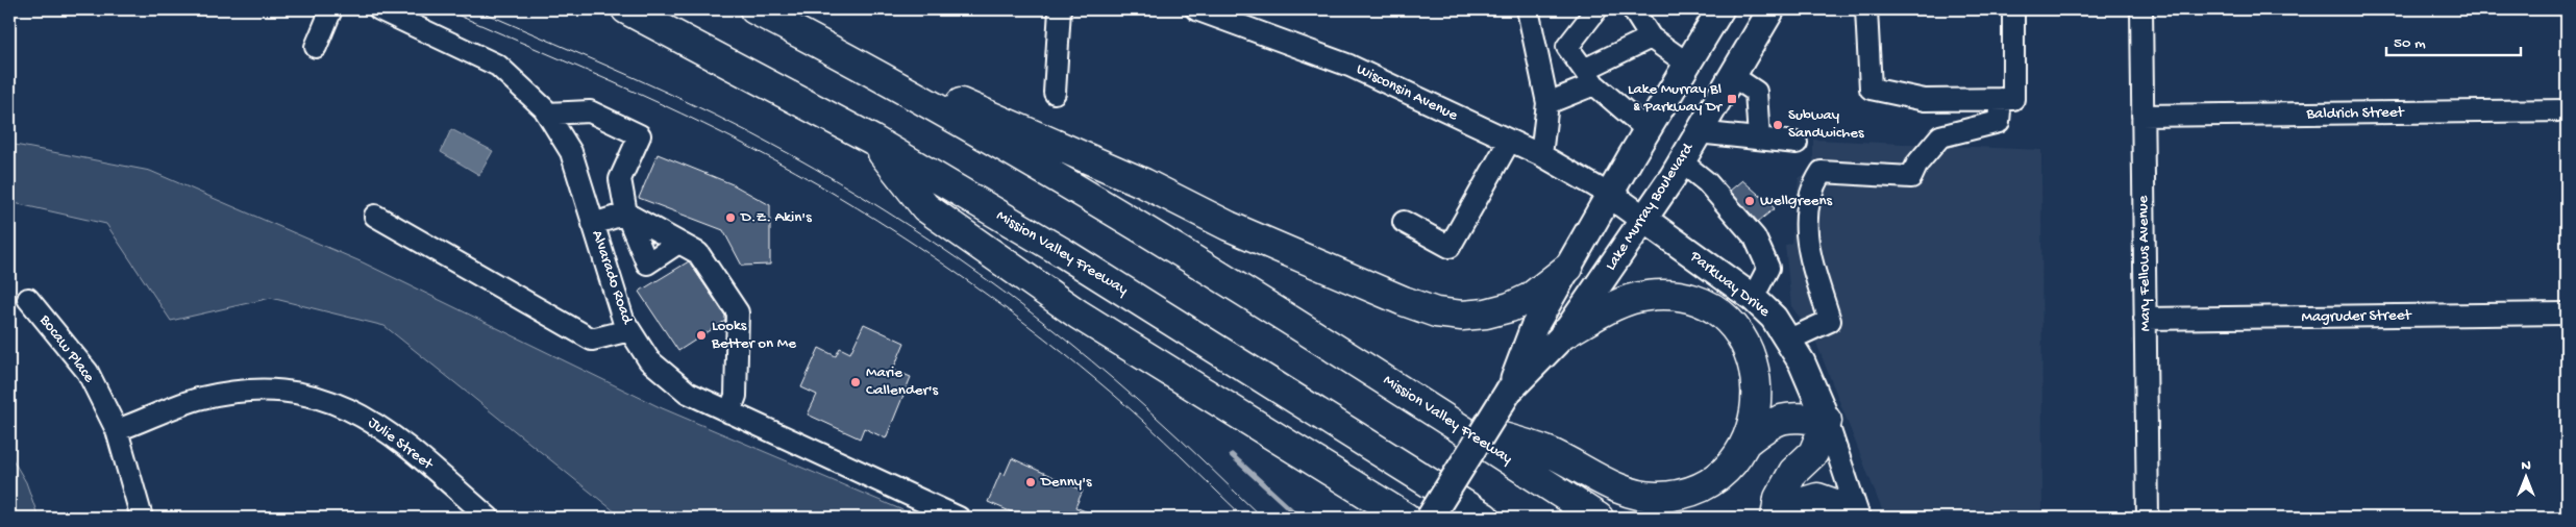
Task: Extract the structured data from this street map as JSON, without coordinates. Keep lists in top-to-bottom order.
{
  "streets": {
    "highway": ["Mission Valley Freeway"],
    "main road": ["Lake Murray Boulevard", "Parkway Drive"],
    "street": [
      "Wisconsin Avenue",
      "Baldrich Street",
      "Mary Fellows Avenue",
      "Alvarado Road",
      "Magruder Street",
      "Bocaw Place",
      "Julie Street"
    ]
  },
  "crossings": [
    ["Wisconsin Avenue", "Lake Murray Boulevard"],
    ["Wisconsin Avenue", "Parkway Drive"],
    ["Baldrich Street", "Mary Fellows Avenue"],
    ["Lake Murray Boulevard", "Parkway Drive"],
    ["Mary Fellows Avenue", "Magruder Street"],
    ["Bocaw Place", "Julie Street"]
  ],
  "places": {
    "transit": ["Lake Murray Bl & Parkway Dr"],
    "other": [
      "Subway Sandwiches",
      "Wellgreens",
      "D.Z. Akin's",
      "Looks Better on Me",
      "Marie Callender's",
      "Denny's"
    ]
  },
  "scale_bar": "50 m",
  "north": "top"
}
